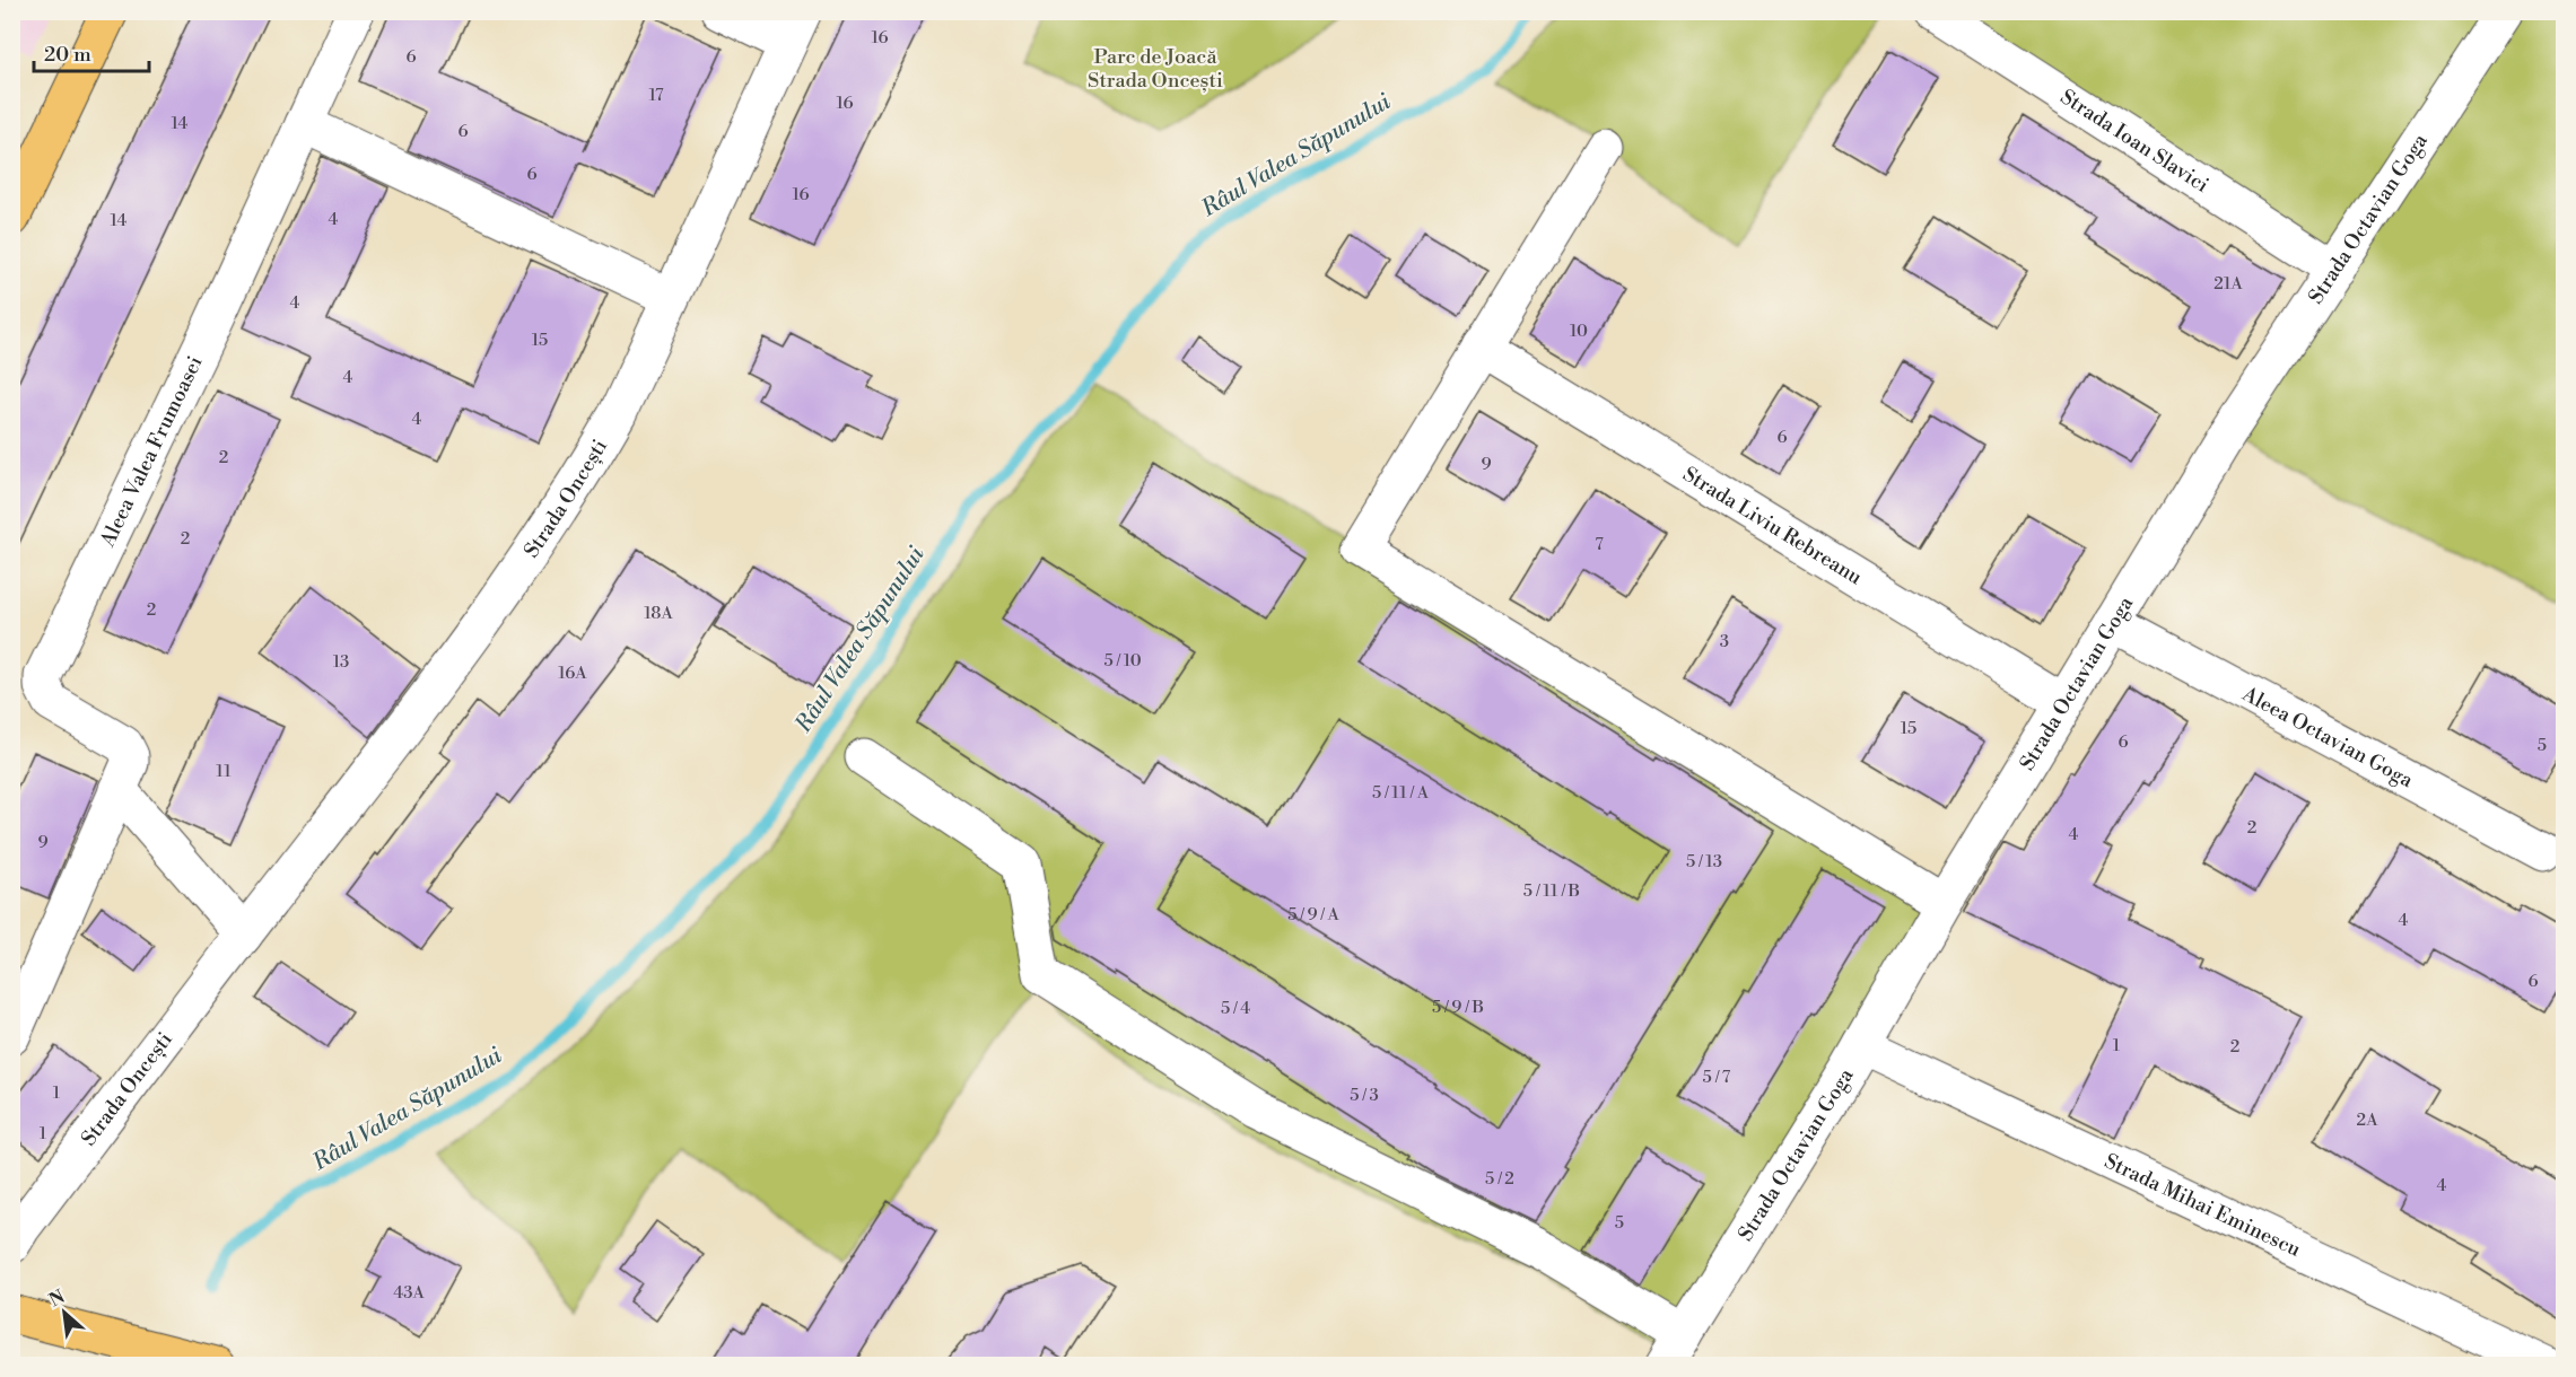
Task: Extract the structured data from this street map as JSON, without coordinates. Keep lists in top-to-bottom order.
{
  "streets": {
    "street": [
      "Strada Ioan Slavici",
      "Strada Octavian Goga",
      "Aleea Valea Frumoasei",
      "Strada Oncești",
      "Strada Liviu Rebreanu",
      "Aleea Octavian Goga",
      "Strada Mihai Eminescu"
    ]
  },
  "crossings": [
    ["Strada Ioan Slavici", "Strada Octavian Goga"],
    ["Strada Octavian Goga", "Strada Liviu Rebreanu"],
    ["Strada Octavian Goga", "Aleea Octavian Goga"],
    ["Strada Octavian Goga", "Strada Mihai Eminescu"]
  ],
  "water": ["Râul Valea Săpunului"],
  "parks": ["Parc de Joacă Strada Oncești"],
  "house_numbers": [
    "16",
    "6",
    "17",
    "16",
    "14",
    "6",
    "6",
    "16",
    "4",
    "14",
    "21A",
    "4",
    "10",
    "15",
    "4",
    "4",
    "6",
    "2",
    "9",
    "2",
    "7",
    "2",
    "18A",
    "3",
    "5 / 10",
    "13",
    "16A",
    "15",
    "6",
    "5",
    "11",
    "5 / 11 / A",
    "2",
    "4",
    "9",
    "5 / 13",
    "5 / 11 / B",
    "5 / 9 / A",
    "4",
    "6",
    "5 / 9 / B",
    "5 / 4",
    "1",
    "2",
    "5 / 7",
    "1",
    "5 / 3",
    "2A",
    "1",
    "5 / 2",
    "4",
    "5",
    "43A"
  ],
  "scale_bar": "20 m",
  "north": "top left"
}
